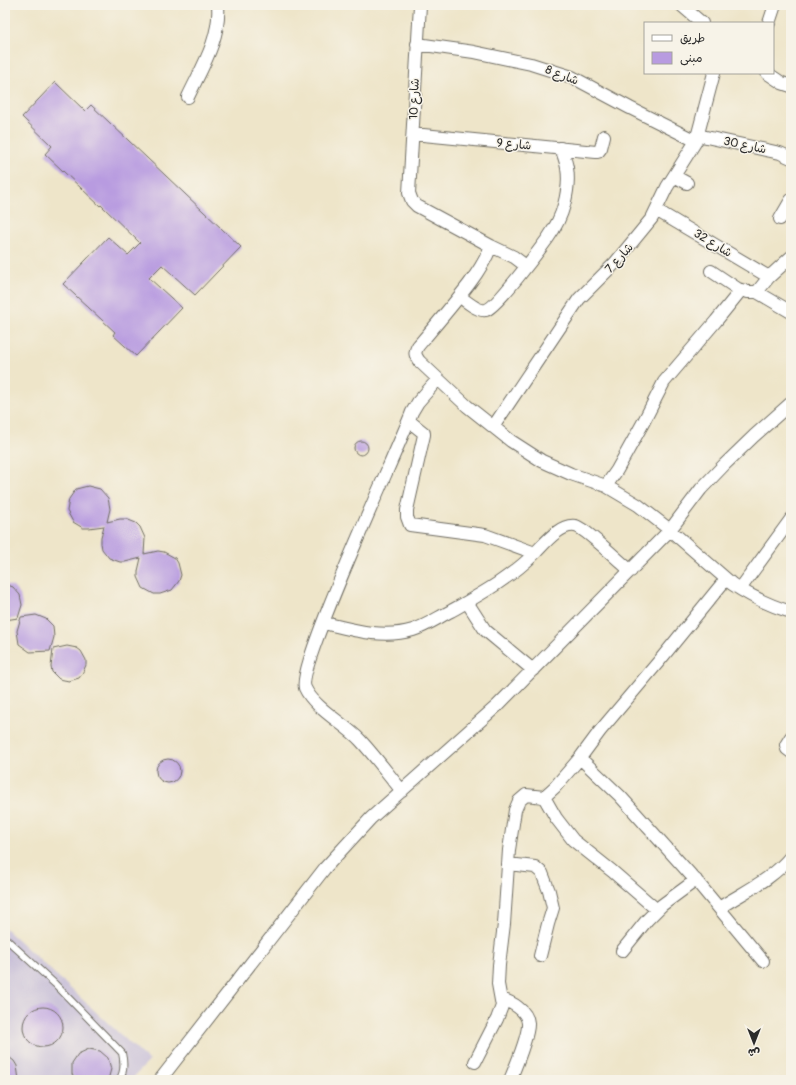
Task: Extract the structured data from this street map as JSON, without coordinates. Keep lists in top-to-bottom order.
{
  "streets": {
    "street": [
      "شارع 8",
      "شارع 10",
      "شارع 9",
      "شارع 30",
      "شارع 32",
      "شارع 7"
    ]
  },
  "crossings": [
    ["شارع 8", "شارع 10"],
    ["شارع 8", "شارع 30"],
    ["شارع 8", "شارع 7"],
    ["شارع 10", "شارع 9"],
    ["شارع 30", "شارع 7"],
    ["شارع 32", "شارع 7"]
  ],
  "legend": ["طريق", "مبنى"],
  "north": "bottom"
}
